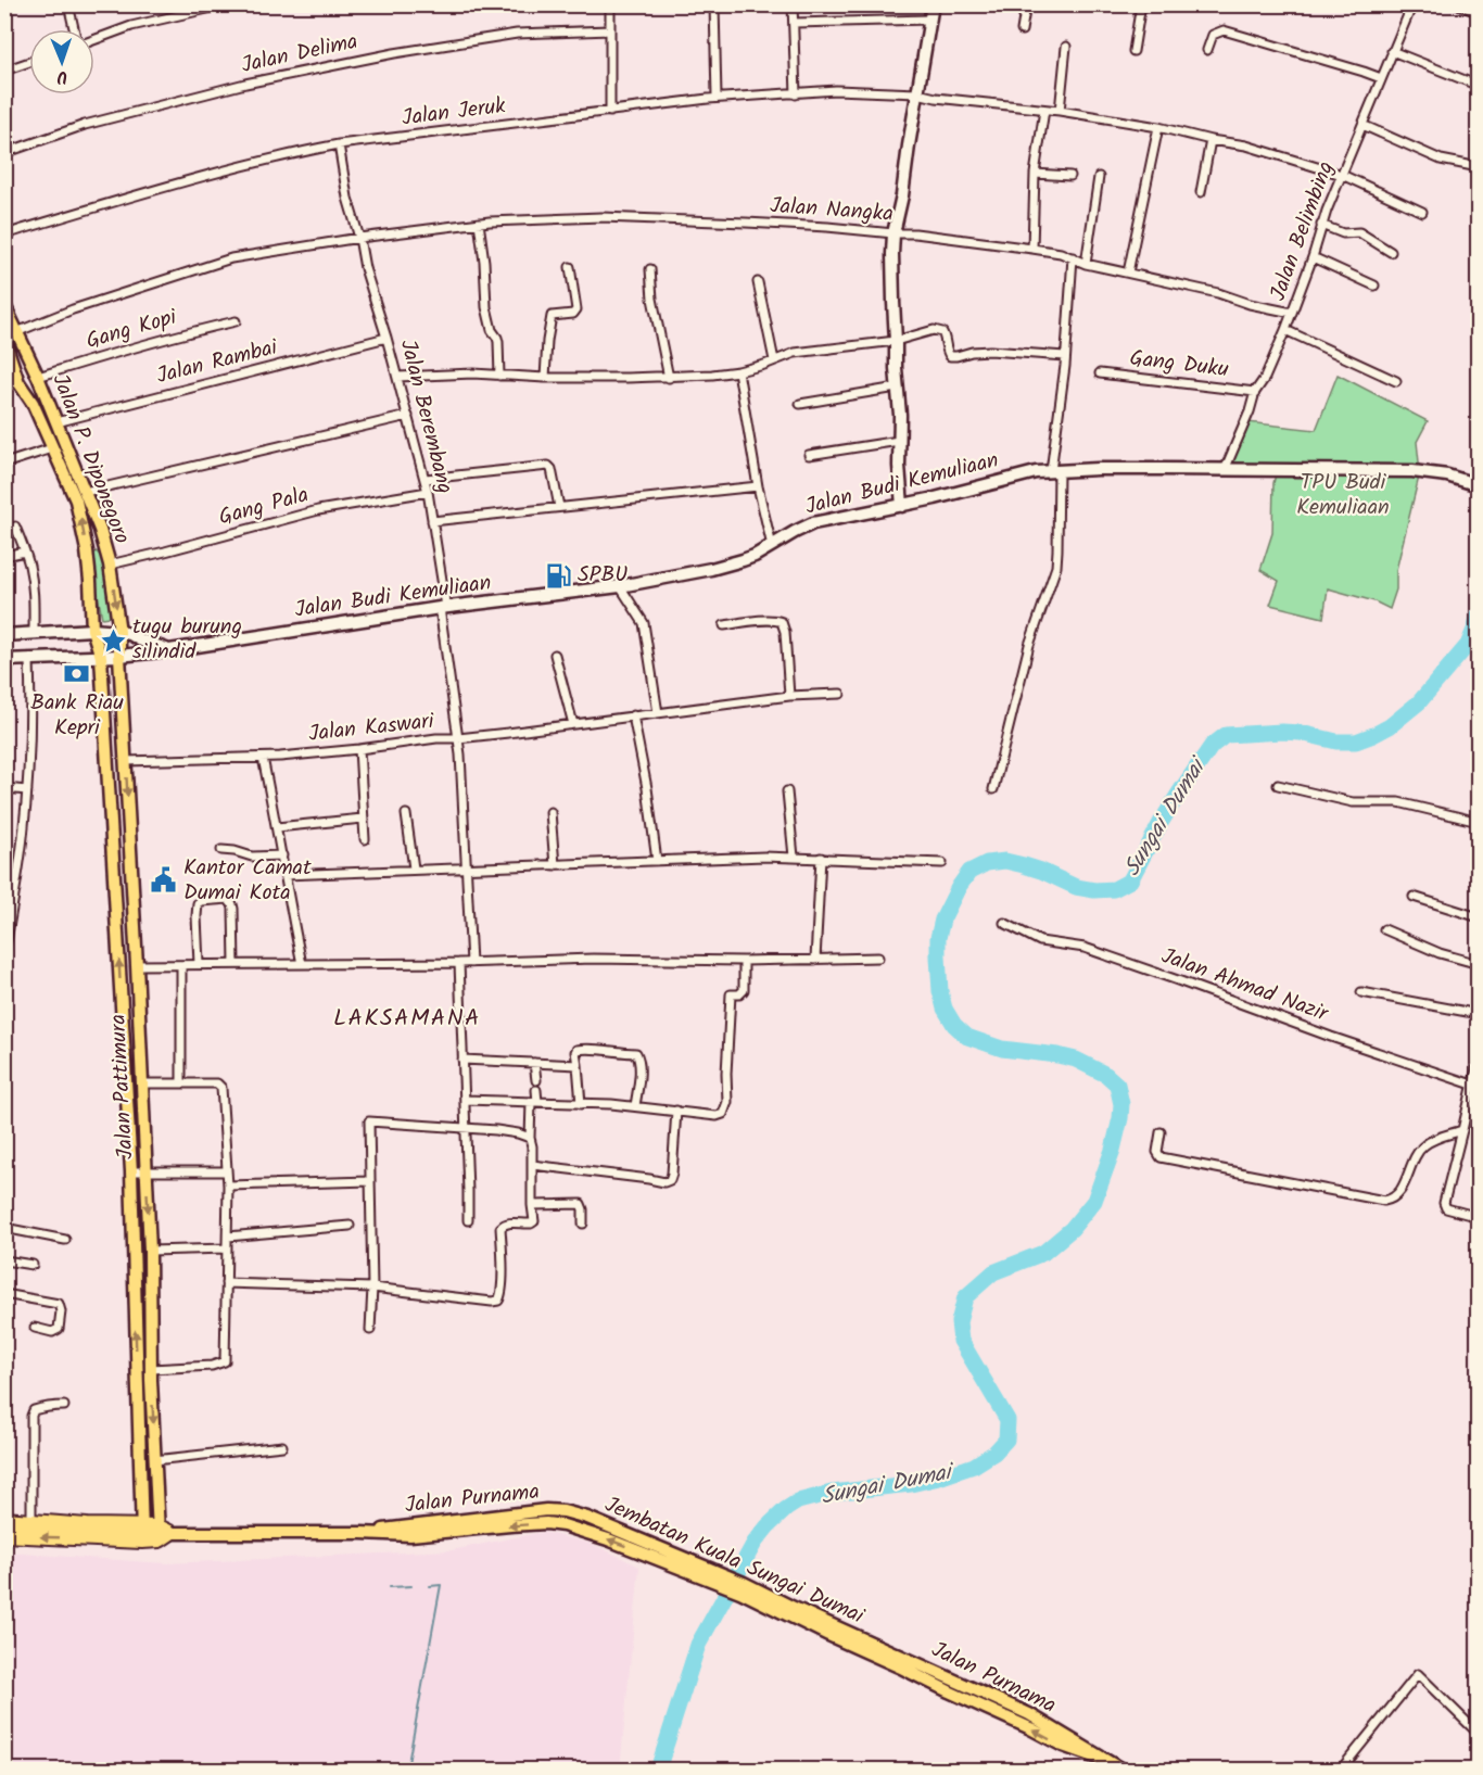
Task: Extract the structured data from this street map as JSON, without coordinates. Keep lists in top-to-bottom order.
{
  "streets": {
    "main road": [
      "Jalan P. Diponegoro",
      "Jalan Pattimura",
      "Jalan Purnama",
      "Jembatan Kuala Sungai Dumai"
    ],
    "street": [
      "Jalan Delima",
      "Jalan Jeruk",
      "Jalan Nangka",
      "Jalan Belimbing",
      "Gang Kopi",
      "Jalan Rambai",
      "Gang Duku",
      "Jalan Berembang",
      "Jalan Budi Kemuliaan",
      "Gang Pala",
      "Jalan Kaswari",
      "Jalan Ahmad Nazir"
    ]
  },
  "crossings": [
    ["Jalan Jeruk", "Jalan Belimbing"],
    ["Jalan Jeruk", "Jalan Berembang"],
    ["Jalan Nangka", "Jalan Belimbing"],
    ["Jalan Nangka", "Jalan Berembang"],
    ["Jalan Nangka", "Jalan P. Diponegoro"],
    ["Jalan Belimbing", "Gang Duku"],
    ["Jalan Belimbing", "Jalan Budi Kemuliaan"],
    ["Gang Kopi", "Jalan P. Diponegoro"],
    ["Jalan Rambai", "Jalan Berembang"],
    ["Jalan Rambai", "Jalan P. Diponegoro"],
    ["Jalan Berembang", "Jalan Budi Kemuliaan"],
    ["Jalan Berembang", "Gang Pala"],
    ["Jalan Berembang", "Jalan Kaswari"],
    ["Jalan P. Diponegoro", "Jalan Budi Kemuliaan"],
    ["Jalan P. Diponegoro", "Gang Pala"],
    ["Jalan P. Diponegoro", "Jalan Pattimura"],
    ["Jalan Budi Kemuliaan", "Jalan Pattimura"],
    ["Jalan Kaswari", "Jalan Pattimura"],
    ["Jalan Pattimura", "Jalan Purnama"],
    ["Jalan Purnama", "Jembatan Kuala Sungai Dumai"]
  ],
  "districts": ["LAKSAMANA"],
  "water": ["Sungai Dumai"],
  "parks": ["TPU Budi Kemuliaan"],
  "places": {
    "fuel station": ["SPBU"],
    "place": ["tugu burung silindid"],
    "bank": ["Bank Riau Kepri"],
    "public building": ["Kantor Camat Dumai Kota"]
  },
  "north": "bottom"
}
